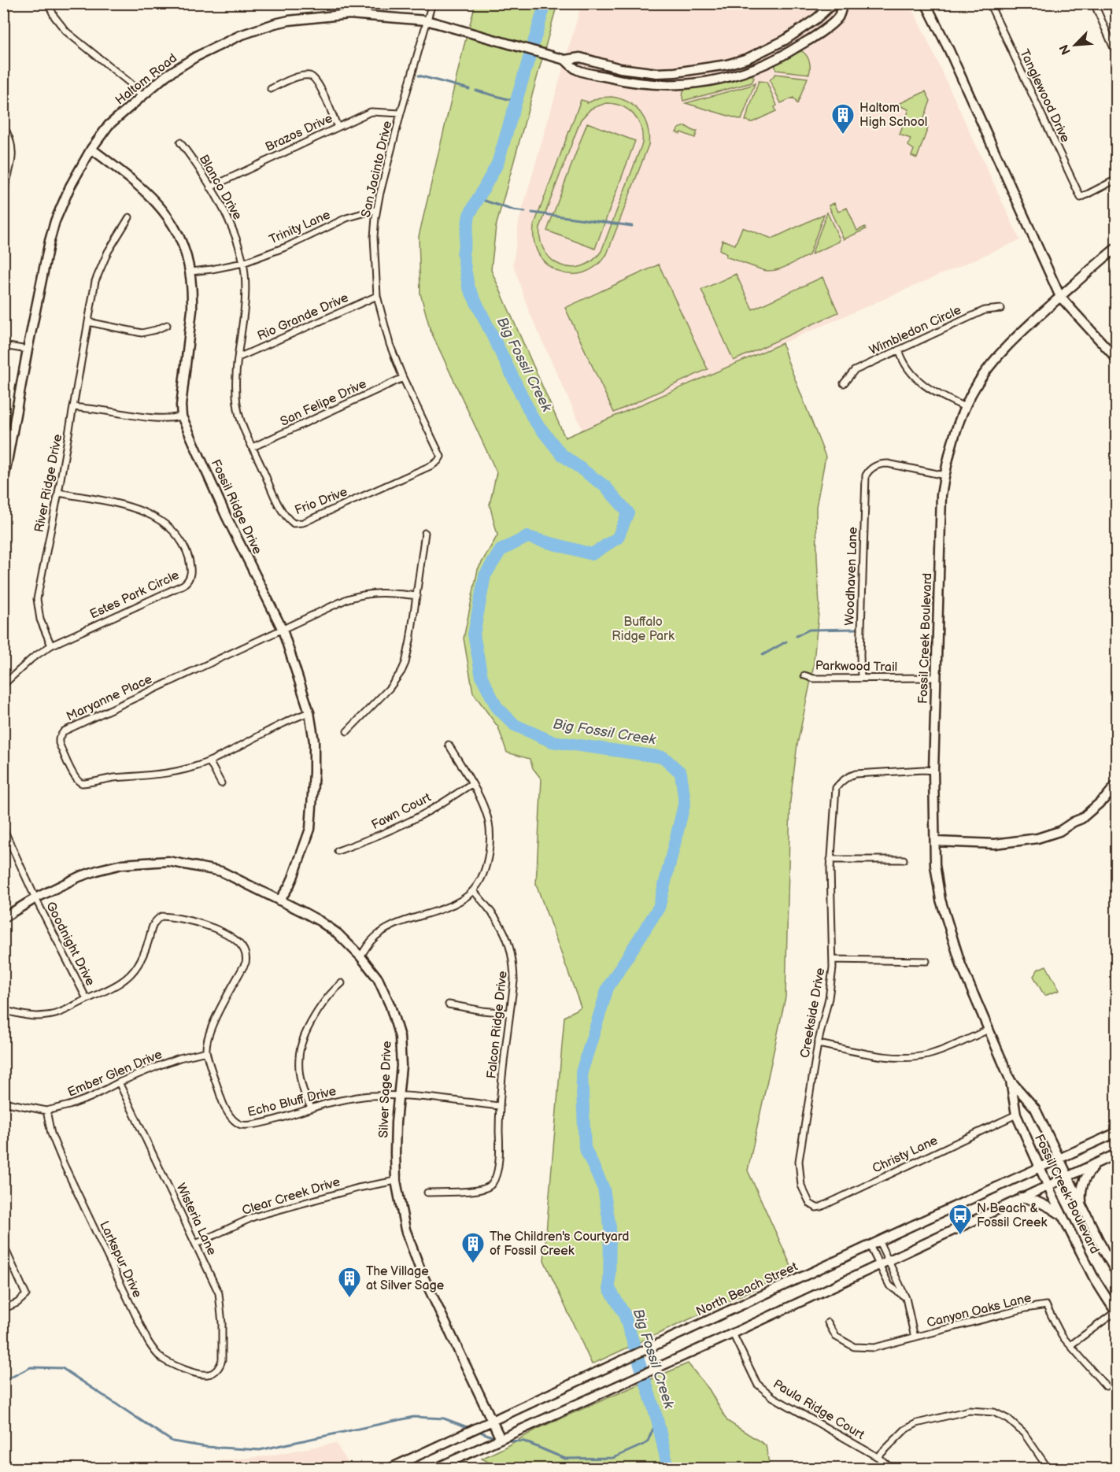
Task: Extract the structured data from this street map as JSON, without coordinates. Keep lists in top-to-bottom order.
{
  "streets": {
    "main road": [
      "Haltom Road",
      "Fossil Ridge Drive",
      "Fossil Creek Boulevard",
      "Silver Sage Drive",
      "North Beach Street"
    ],
    "street": [
      "Tanglewood Drive",
      "Brazos Drive",
      "San Jacinto Drive",
      "Blanco Drive",
      "Trinity Lane",
      "Rio Grande Drive",
      "Wimbledon Circle",
      "San Felipe Drive",
      "River Ridge Drive",
      "Frio Drive",
      "Woodhaven Lane",
      "Estes Park Circle",
      "Parkwood Trail",
      "Maryanne Place",
      "Fawn Court",
      "Goodnight Drive",
      "Creekside Drive",
      "Falcon Ridge Drive",
      "Ember Glen Drive",
      "Echo Bluff Drive",
      "Christy Lane",
      "Clear Creek Drive",
      "Wisteria Lane",
      "Larkspur Drive",
      "Canyon Oaks Lane",
      "Paula Ridge Court"
    ]
  },
  "crossings": [
    ["Haltom Road", "San Jacinto Drive"],
    ["Haltom Road", "Fossil Ridge Drive"],
    ["Brazos Drive", "San Jacinto Drive"],
    ["Brazos Drive", "Blanco Drive"],
    ["San Jacinto Drive", "Trinity Lane"],
    ["San Jacinto Drive", "Rio Grande Drive"],
    ["San Jacinto Drive", "San Felipe Drive"],
    ["San Jacinto Drive", "Frio Drive"],
    ["Blanco Drive", "Trinity Lane"],
    ["Blanco Drive", "Rio Grande Drive"],
    ["Blanco Drive", "Frio Drive"],
    ["Trinity Lane", "Fossil Ridge Drive"],
    ["Rio Grande Drive", "Frio Drive"],
    ["San Felipe Drive", "Frio Drive"],
    ["River Ridge Drive", "Estes Park Circle"],
    ["Fossil Ridge Drive", "Maryanne Place"],
    ["Fossil Ridge Drive", "Silver Sage Drive"],
    ["Woodhaven Lane", "Fossil Creek Boulevard"],
    ["Woodhaven Lane", "Parkwood Trail"],
    ["Fossil Creek Boulevard", "Parkwood Trail"],
    ["Fossil Creek Boulevard", "Creekside Drive"],
    ["Fossil Creek Boulevard", "Christy Lane"],
    ["Fossil Creek Boulevard", "North Beach Street"],
    ["Goodnight Drive", "Silver Sage Drive"],
    ["Creekside Drive", "Christy Lane"],
    ["Falcon Ridge Drive", "Echo Bluff Drive"],
    ["Ember Glen Drive", "Echo Bluff Drive"],
    ["Ember Glen Drive", "Wisteria Lane"],
    ["Ember Glen Drive", "Larkspur Drive"],
    ["Silver Sage Drive", "Echo Bluff Drive"],
    ["Silver Sage Drive", "Clear Creek Drive"],
    ["Silver Sage Drive", "North Beach Street"],
    ["Clear Creek Drive", "Wisteria Lane"],
    ["Wisteria Lane", "Larkspur Drive"]
  ],
  "water": ["Big Fossil Creek"],
  "parks": ["Buffalo Ridge Park"],
  "places": {
    "building": ["Haltom High School", "The Children's Courtyard of Fossil Creek", "The Village at Silver Sage"],
    "bus stop": ["N Beach & Fossil Creek"]
  },
  "north": "bottom left"
}
